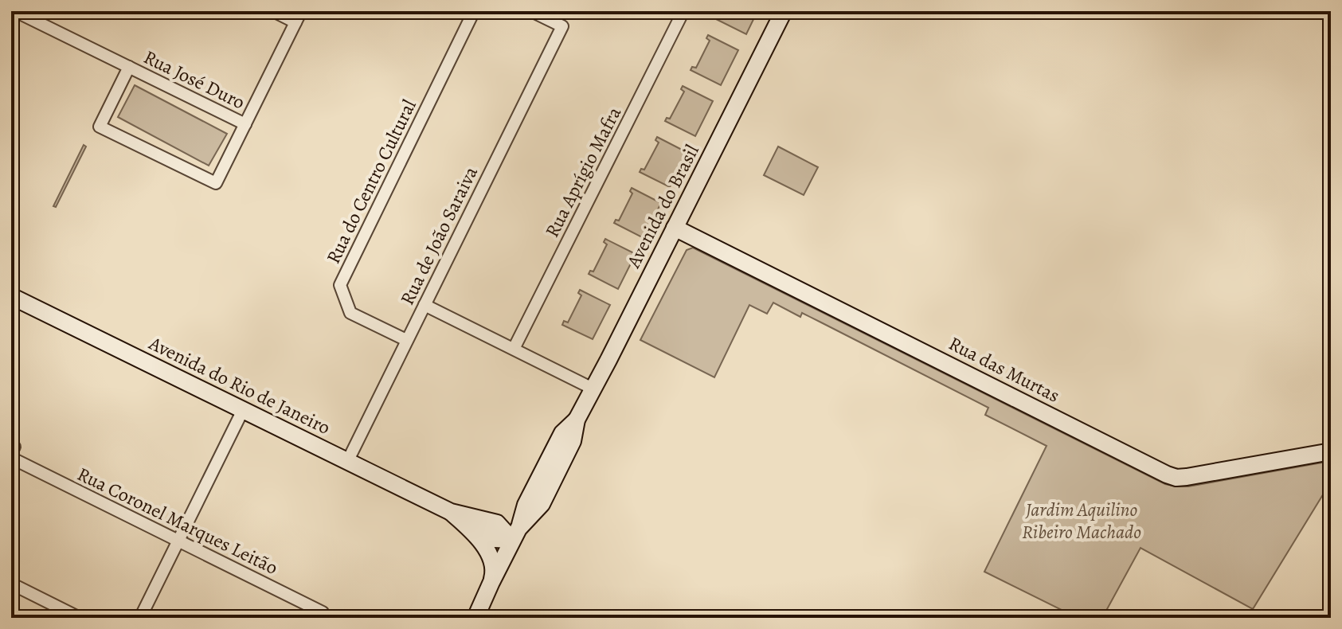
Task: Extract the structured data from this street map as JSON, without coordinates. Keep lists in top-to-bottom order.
{
  "streets": {
    "street": [
      "Rua José Duro",
      "Rua Aprígio Mafra",
      "Rua do Centro Cultural",
      "Avenida do Brasil",
      "Rua de João Saraiva",
      "Rua das Murtas",
      "Avenida do Rio de Janeiro",
      "Rua Coronel Marques Leitão"
    ]
  },
  "crossings": [
    ["Rua do Centro Cultural", "Rua de João Saraiva"],
    ["Avenida do Brasil", "Rua das Murtas"],
    ["Avenida do Brasil", "Avenida do Rio de Janeiro"],
    ["Rua de João Saraiva", "Avenida do Rio de Janeiro"]
  ],
  "parks": ["Jardim Aquilino Ribeiro Machado"]
}
